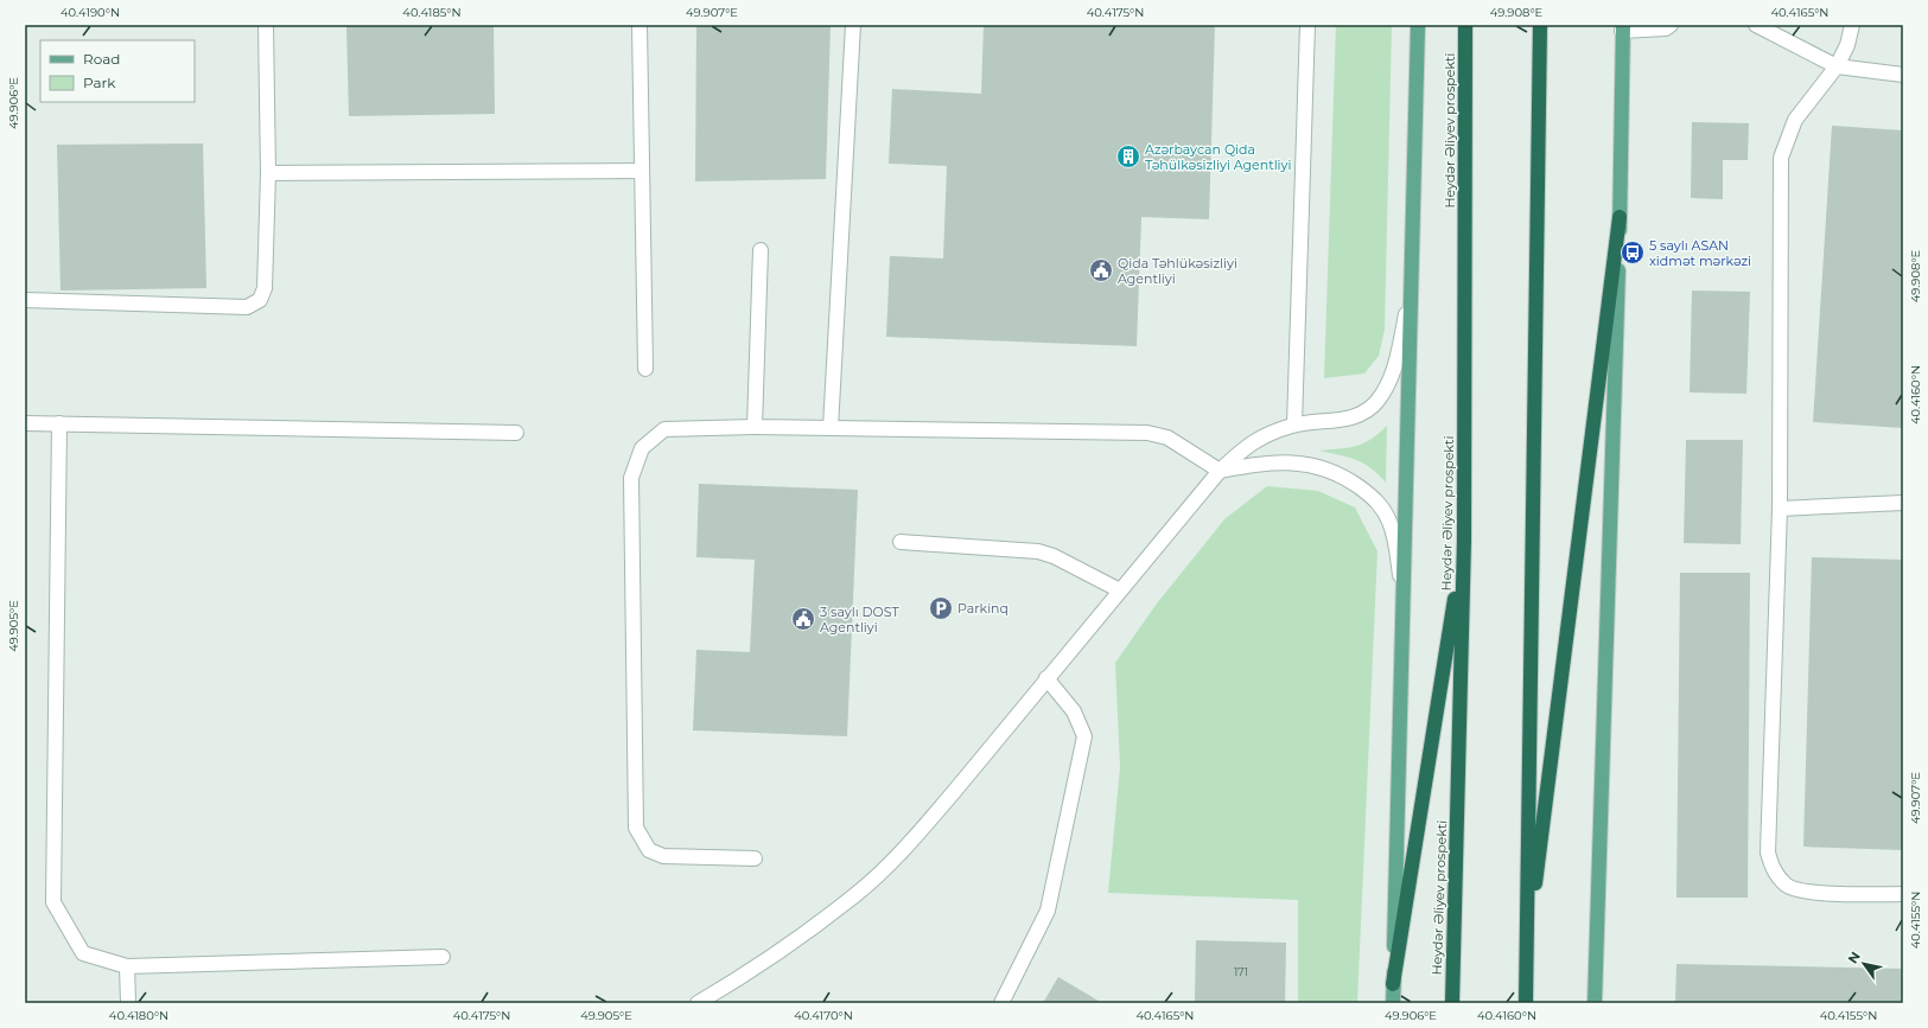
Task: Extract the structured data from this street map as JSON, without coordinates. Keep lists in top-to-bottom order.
{
  "streets": {
    "highway": ["Heydər Əliyev prospekti"]
  },
  "places": {
    "building": ["Azərbaycan Qida Təhülkəsizliyi Agentliyi"],
    "bus stop": ["5 saylı ASAN xidmət mərkəzi"],
    "public building": ["Qida Təhlükəsizliyi Agentliyi", "3 saylı DOST Agentliyi"],
    "parking": ["Parkinq"]
  },
  "house_numbers": ["171"],
  "legend": ["Road", "Park"],
  "north": "top left",
  "coordinates": [
    "40.4190°N",
    "40.4185°N",
    "49.907°E",
    "40.4175°N",
    "49.908°E",
    "40.4165°N",
    "49.906°E",
    "40.4160°N",
    "49.905°E",
    "40.4155°N",
    "40.4180°N",
    "40.4170°N"
  ]
}
